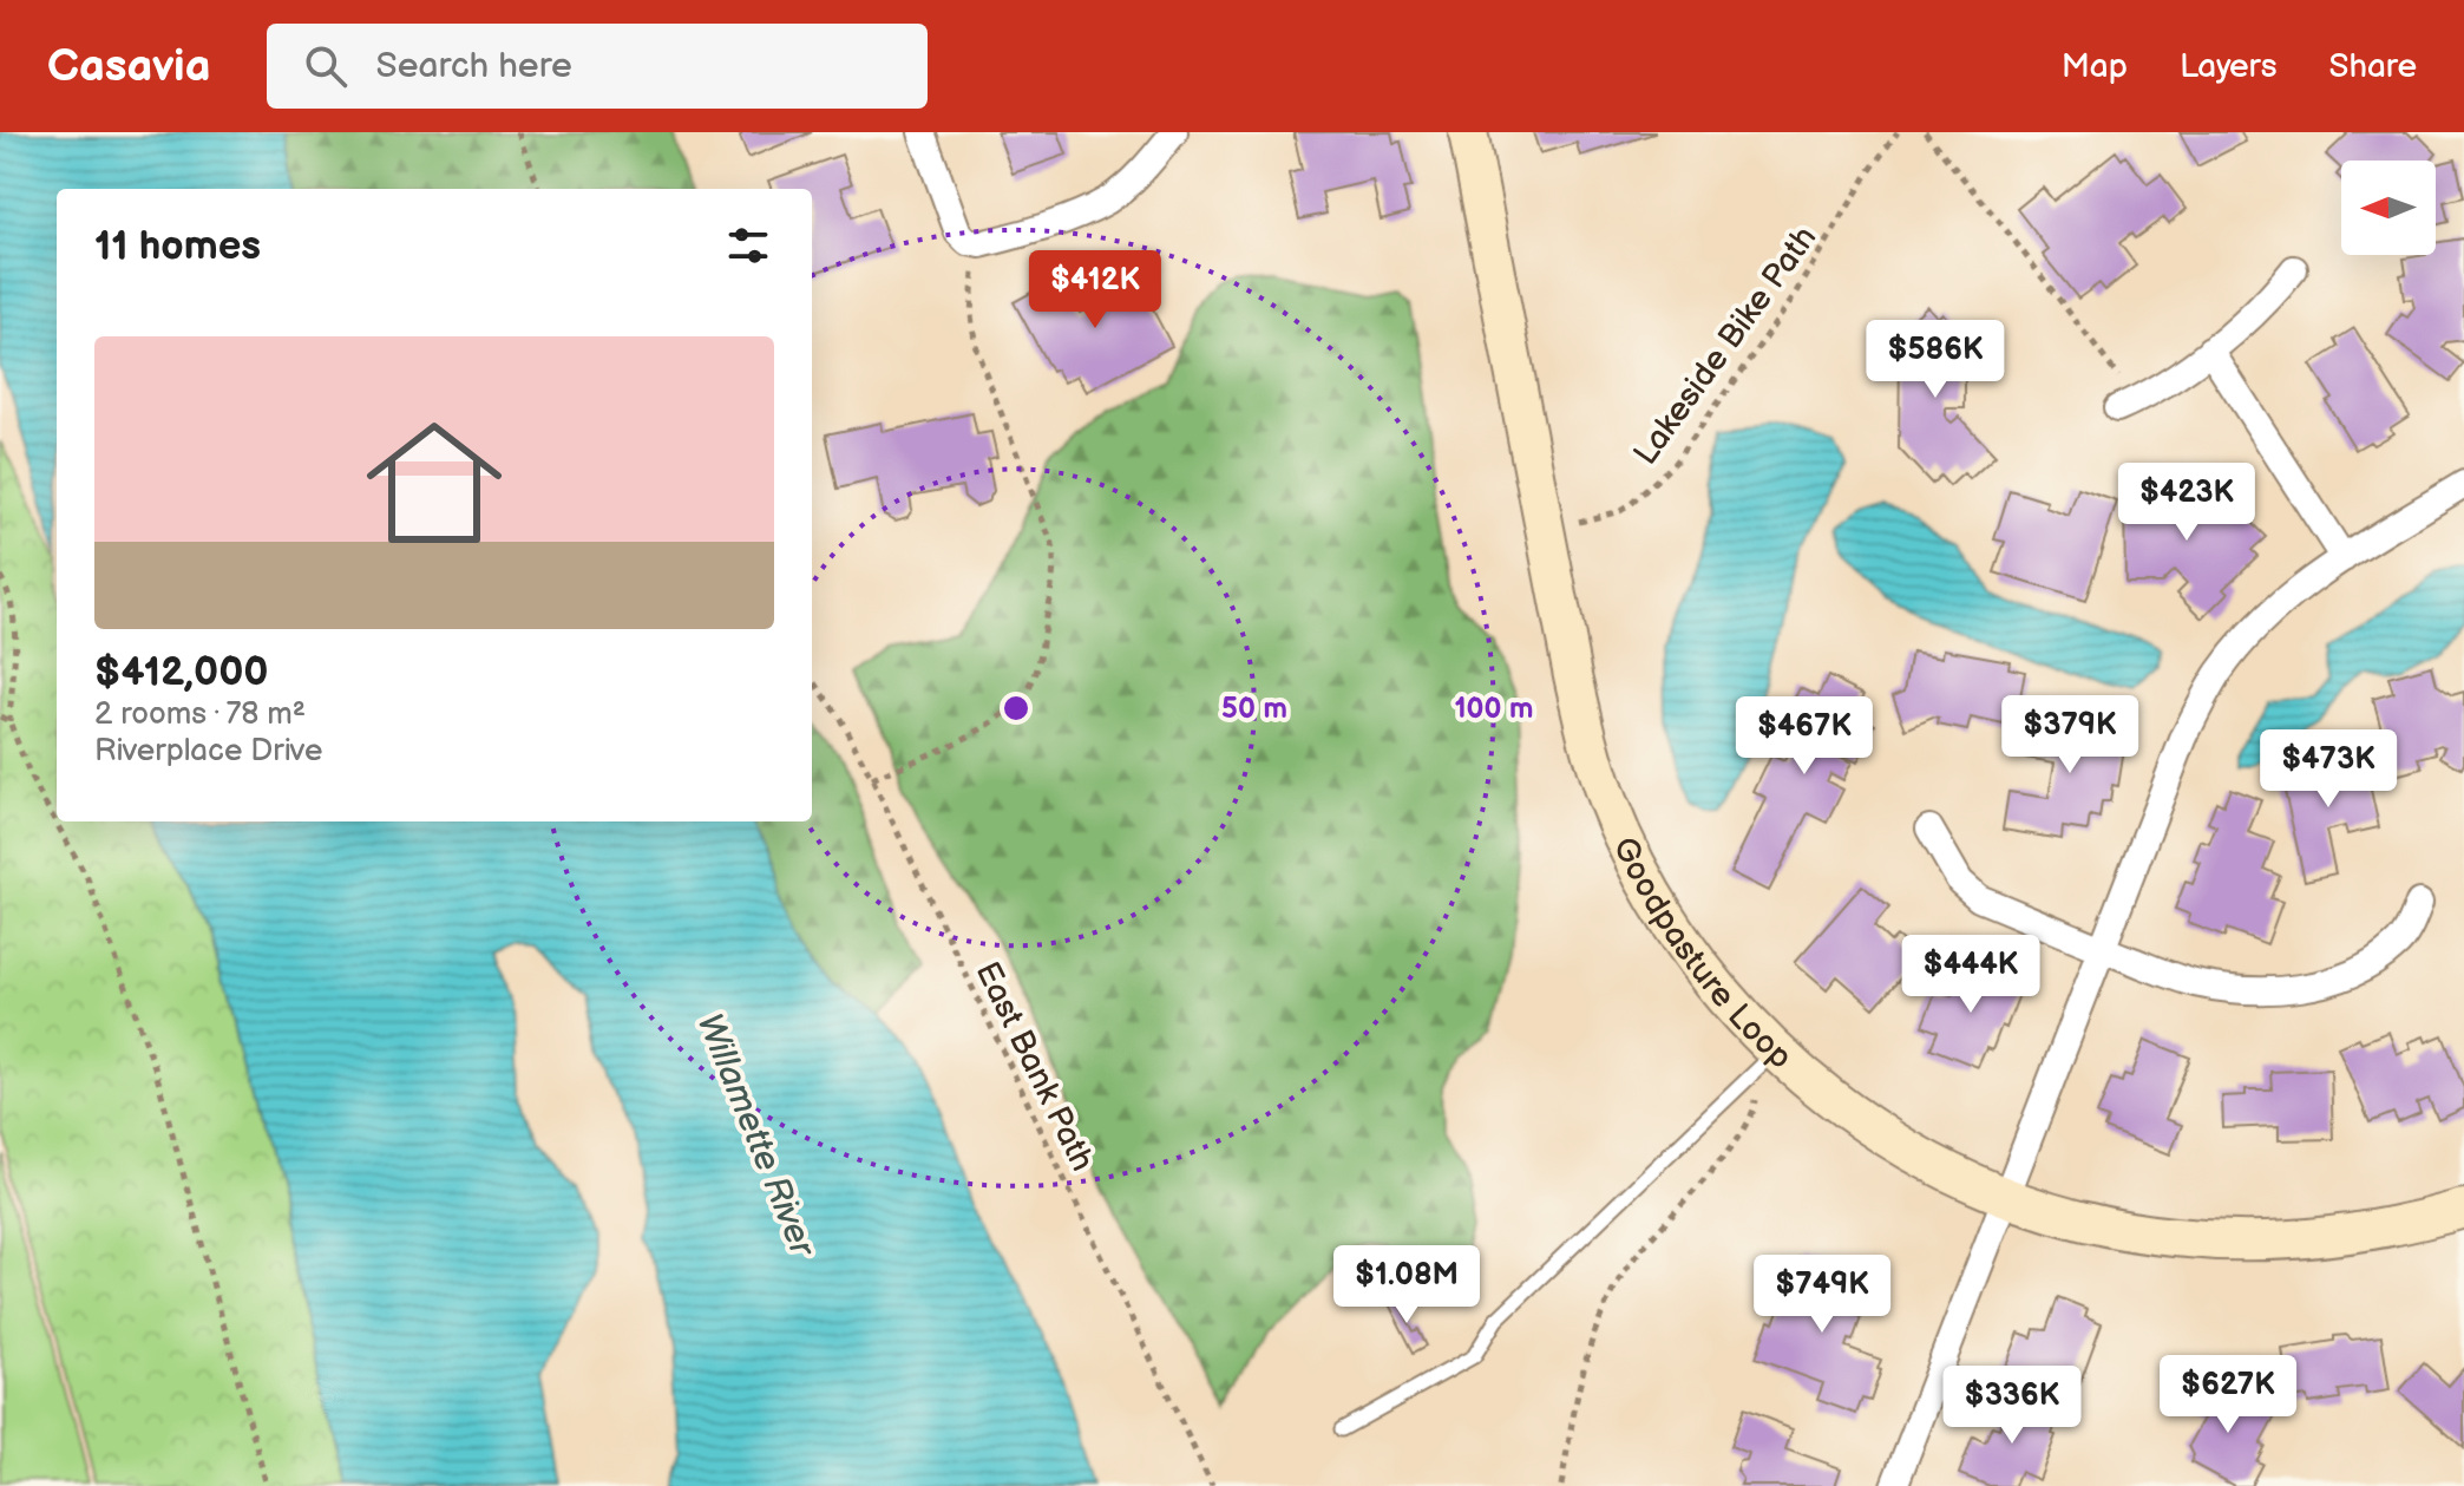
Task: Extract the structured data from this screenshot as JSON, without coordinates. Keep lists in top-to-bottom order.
{
  "streets": {
    "street": ["Goodpasture Loop"],
    "path": ["Lakeside Bike Path", "East Bank Path"]
  },
  "crossings": [
    ["Lakeside Bike Path", "Goodpasture Loop"]
  ],
  "water": ["Willamette River"],
  "north": "left",
  "page": {
    "header": "Casavia",
    "search": "Search here",
    "nav": ["Map", "Layers", "Share"],
    "heading": "11 homes",
    "price": [
      "$412K",
      "$586K",
      "$423K",
      "$379K",
      "$467K",
      "$473K",
      "$444K",
      "$1.08M",
      "$749K",
      "$627K",
      "$336K"
    ],
    "list": [
      {
        "name": "$412,000",
        "note": "2 rooms · 78 m² · Riverplace Drive"
      }
    ]
  },
  "rings": ["50 m", "100 m"]
}
